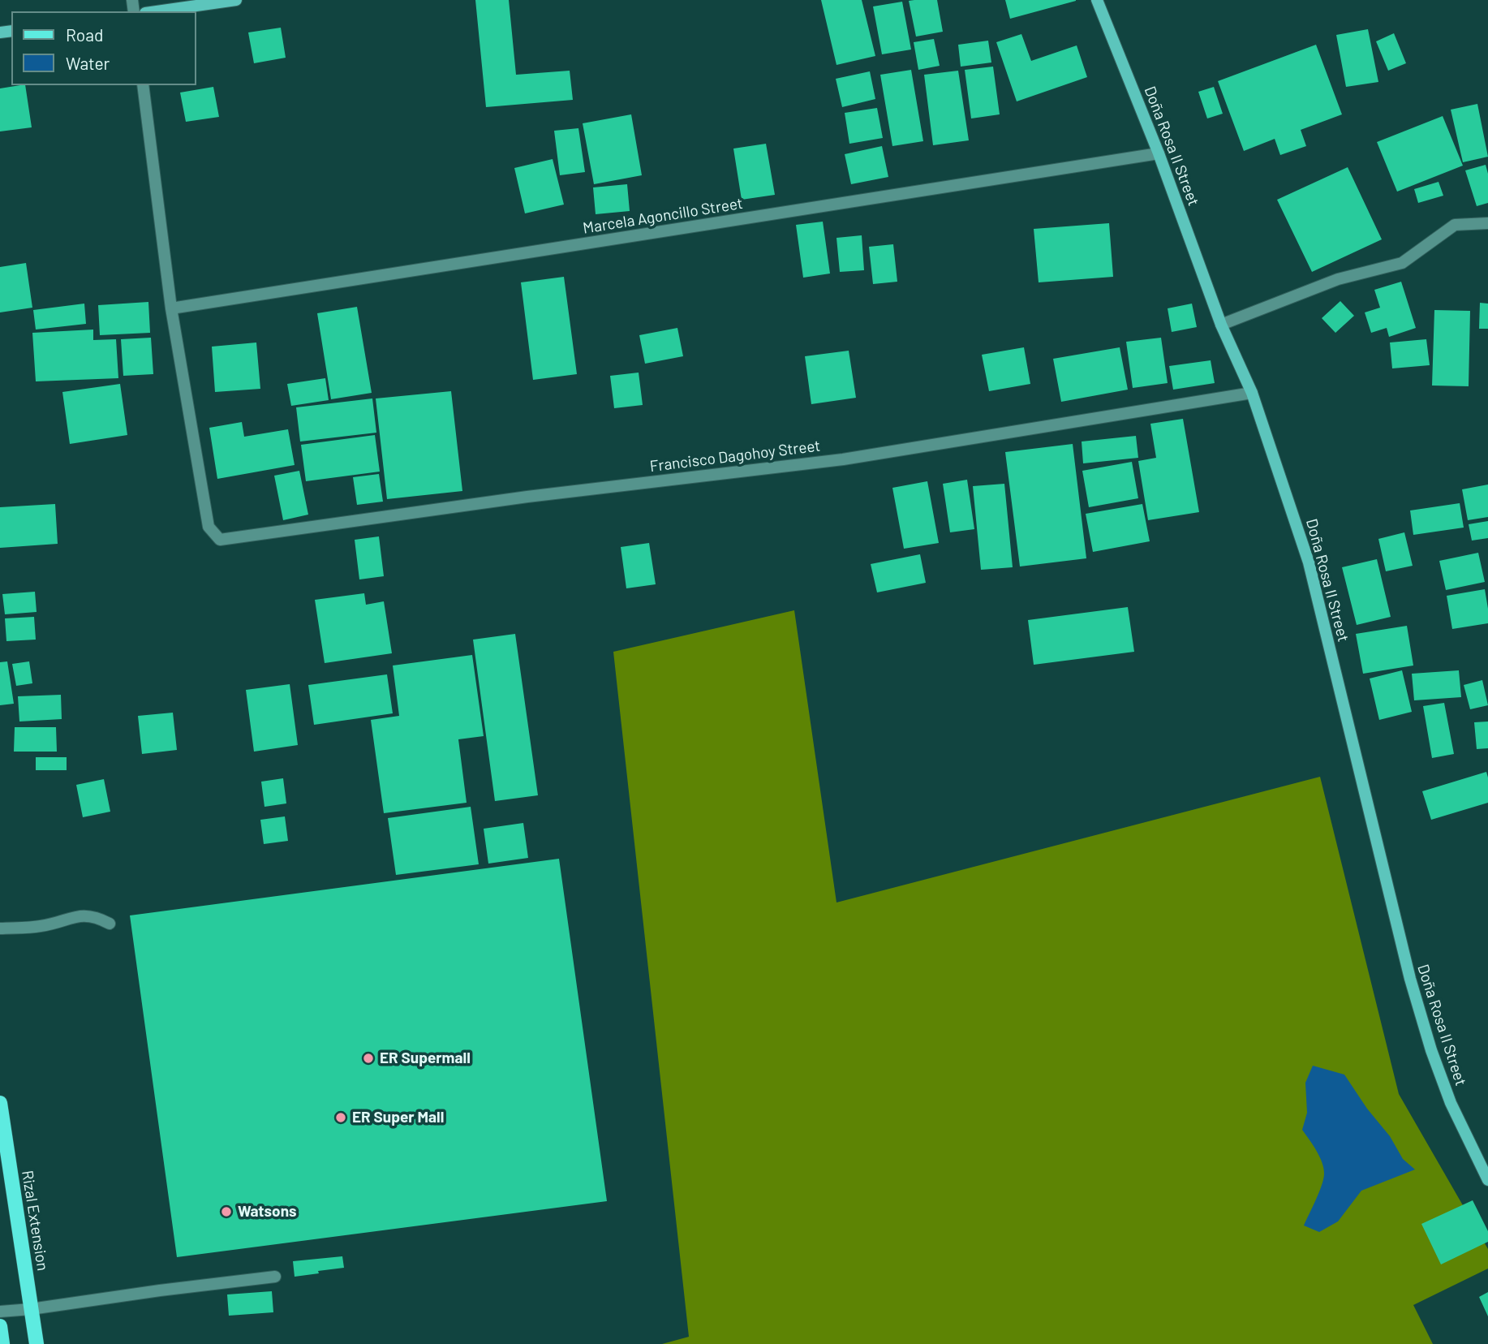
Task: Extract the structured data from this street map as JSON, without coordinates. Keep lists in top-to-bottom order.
{
  "streets": {
    "main road": ["Doña Rosa II Street", "Rizal Extension"],
    "street": ["Marcela Agoncillo Street", "Francisco Dagohoy Street"]
  },
  "crossings": [
    ["Doña Rosa II Street", "Marcela Agoncillo Street"],
    ["Doña Rosa II Street", "Francisco Dagohoy Street"],
    ["Marcela Agoncillo Street", "Francisco Dagohoy Street"]
  ],
  "places": ["ER Supermall", "ER Super Mall", "Watsons"],
  "legend": ["Road", "Water"]
}
